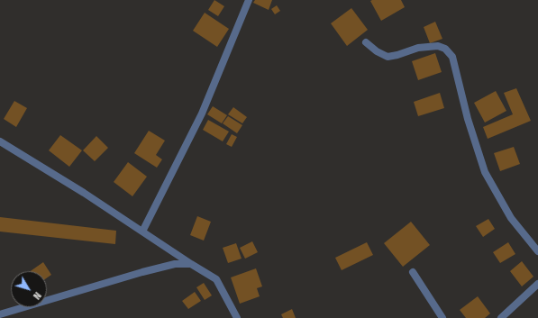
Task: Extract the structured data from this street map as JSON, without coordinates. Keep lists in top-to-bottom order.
{
  "north": "bottom right"
}
